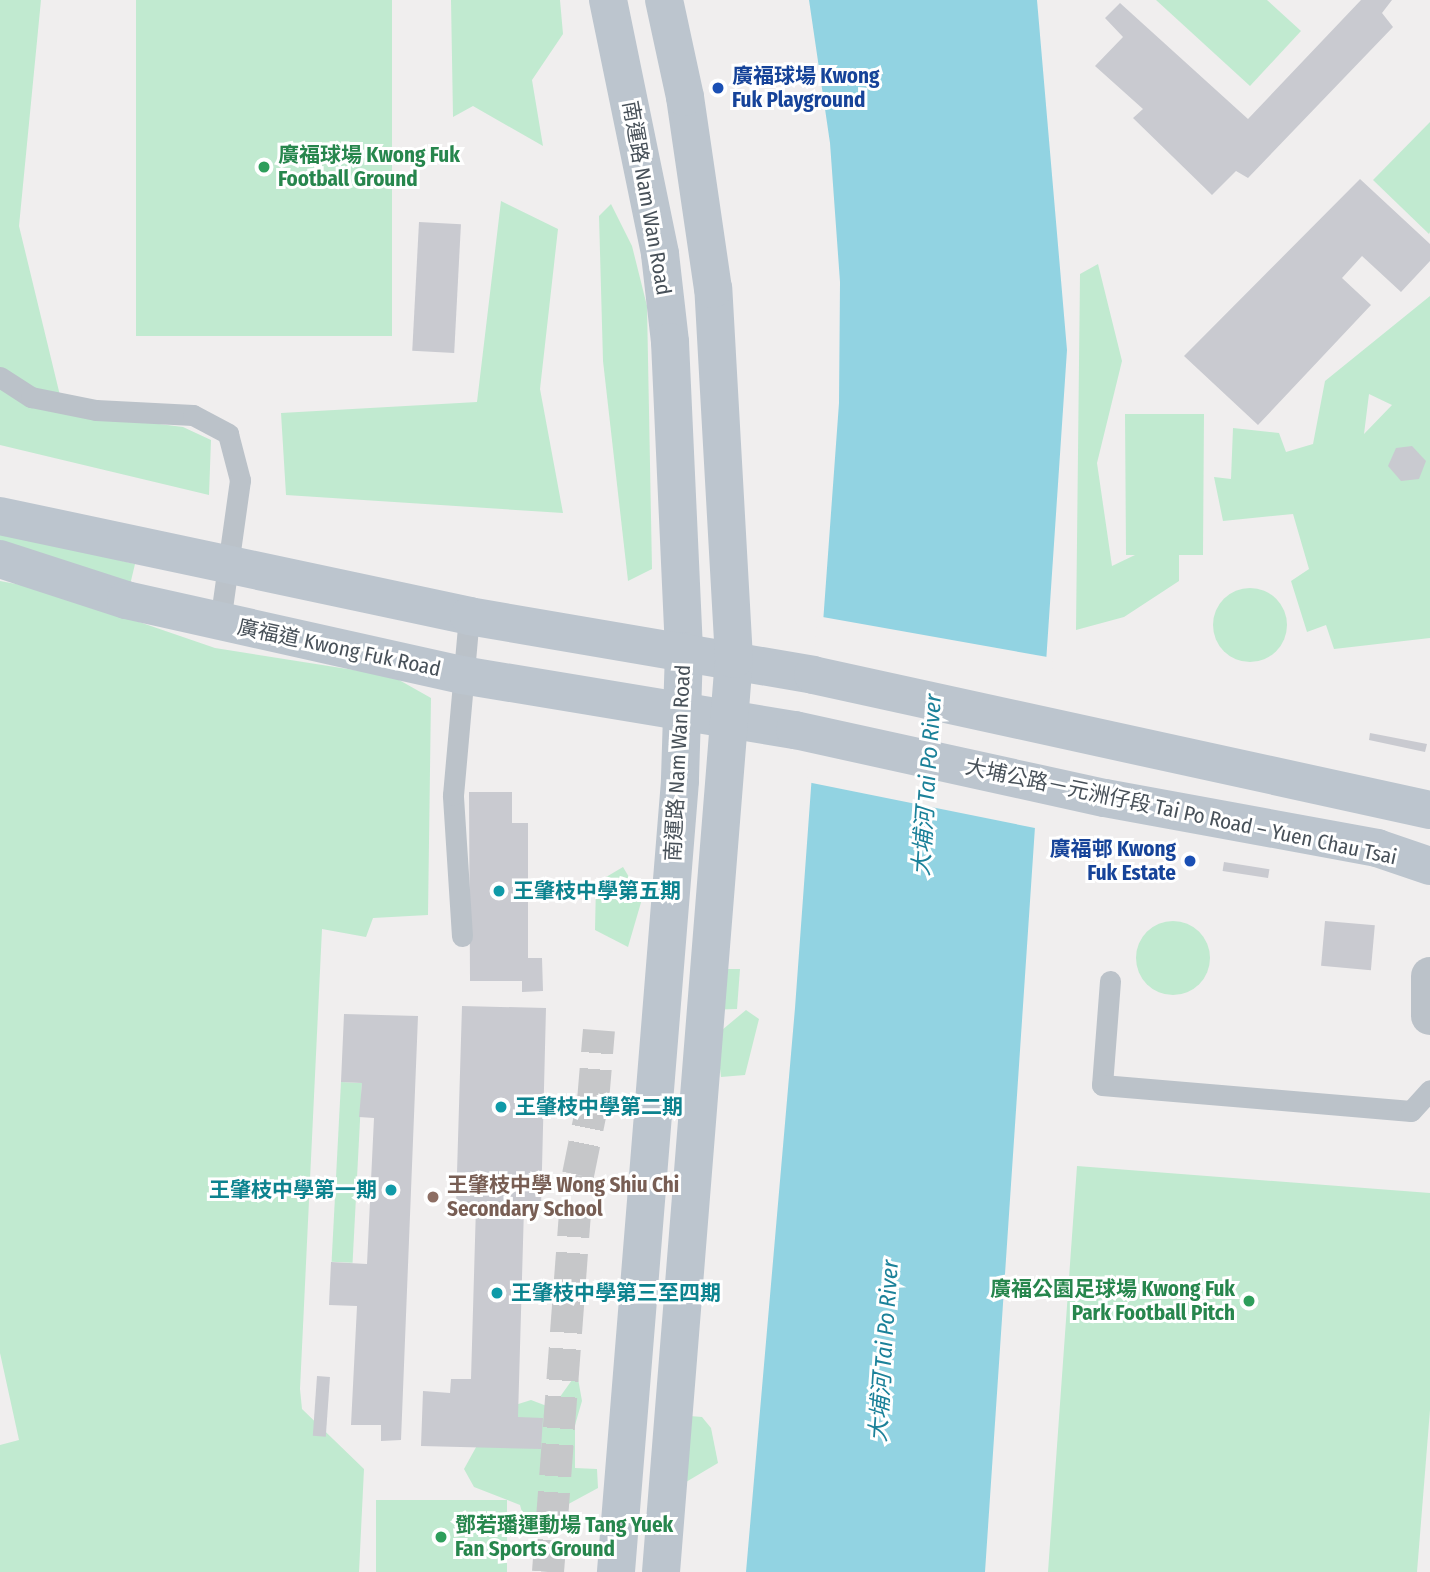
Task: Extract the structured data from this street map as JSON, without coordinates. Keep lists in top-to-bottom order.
{
  "streets": {
    "main road": ["南運路 Nam Wan Road", "廣福道 Kwong Fuk Road", "大埔公路－元洲仔段 Tai Po Road – Yuen Chau Tsai"]
  },
  "crossings": [
    ["南運路 Nam Wan Road", "廣福道 Kwong Fuk Road"],
    ["南運路 Nam Wan Road", "大埔公路－元洲仔段 Tai Po Road – Yuen Chau Tsai"],
    ["廣福道 Kwong Fuk Road", "大埔公路－元洲仔段 Tai Po Road – Yuen Chau Tsai"]
  ],
  "water": ["大埔河 Tai Po River"],
  "places": [
    "廣福球場 Kwong Fuk Playground",
    "廣福球場 Kwong Fuk Football Ground",
    "廣福邨 Kwong Fuk Estate",
    "王肇枝中學第五期",
    "王肇枝中學第二期",
    "王肇枝中學第一期",
    "王肇枝中學 Wong Shiu Chi Secondary School",
    "王肇枝中學第三至四期",
    "廣福公園足球場 Kwong Fuk Park Football Pitch",
    "鄧若璠運動場 Tang Yuek Fan Sports Ground"
  ]
}
